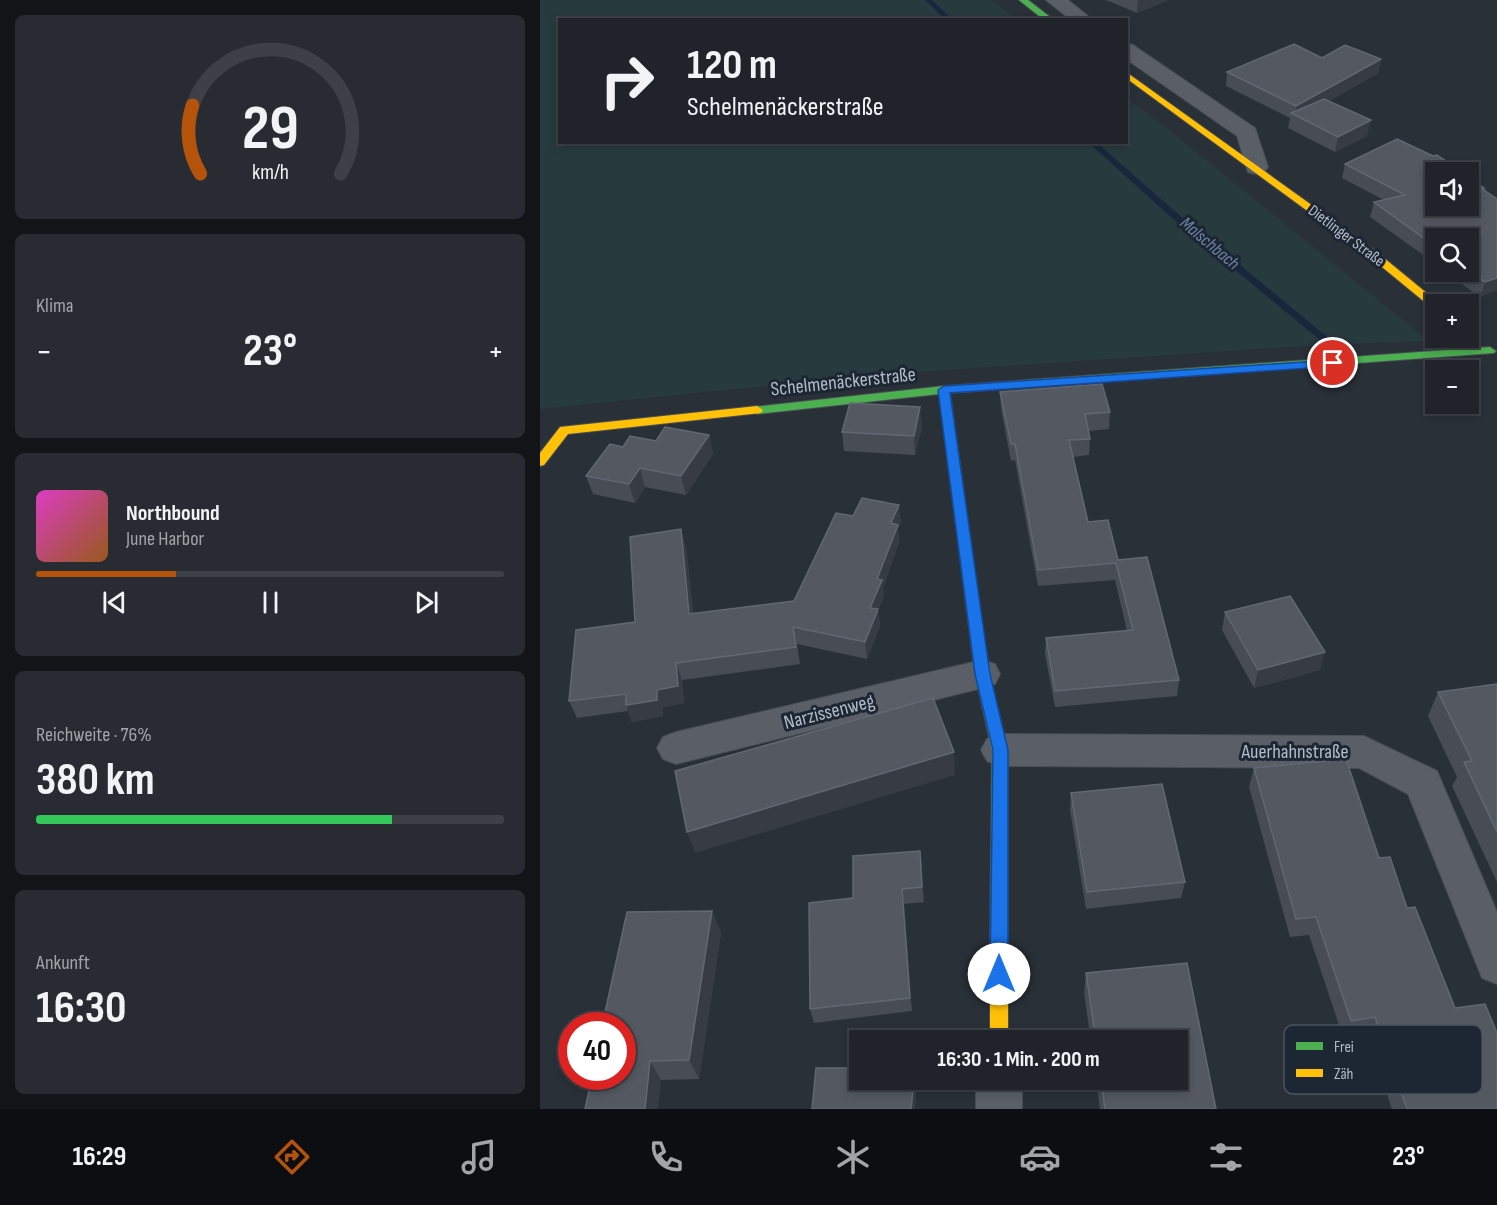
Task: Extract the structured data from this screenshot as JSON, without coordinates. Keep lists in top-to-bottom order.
{
  "streets": {
    "street": [
      "Dietlinger Straße",
      "Schelmenäckerstraße",
      "Narzissenweg",
      "Auerhahnstraße"
    ]
  },
  "water": ["Malschbach"],
  "legend": ["Frei", "Zäh"],
  "page": {
    "turn": ["120 m", "Schelmenäckerstraße"],
    "map_buttons": ["+", "−"],
    "tile": [
      "Klima",
      ["Reichweite · 76%", "380 km"],
      ["Ankunft", "16:30"]
    ],
    "heat": ["−", "23°", "+"],
    "song": ["Northbound", "June Harbor"],
    "limit": "40",
    "trip": "16:30 · 1 Min. · 200 m",
    "tabs": ["16:29", "23°"],
    "gauge": ["29", "km/h"]
  }
}
